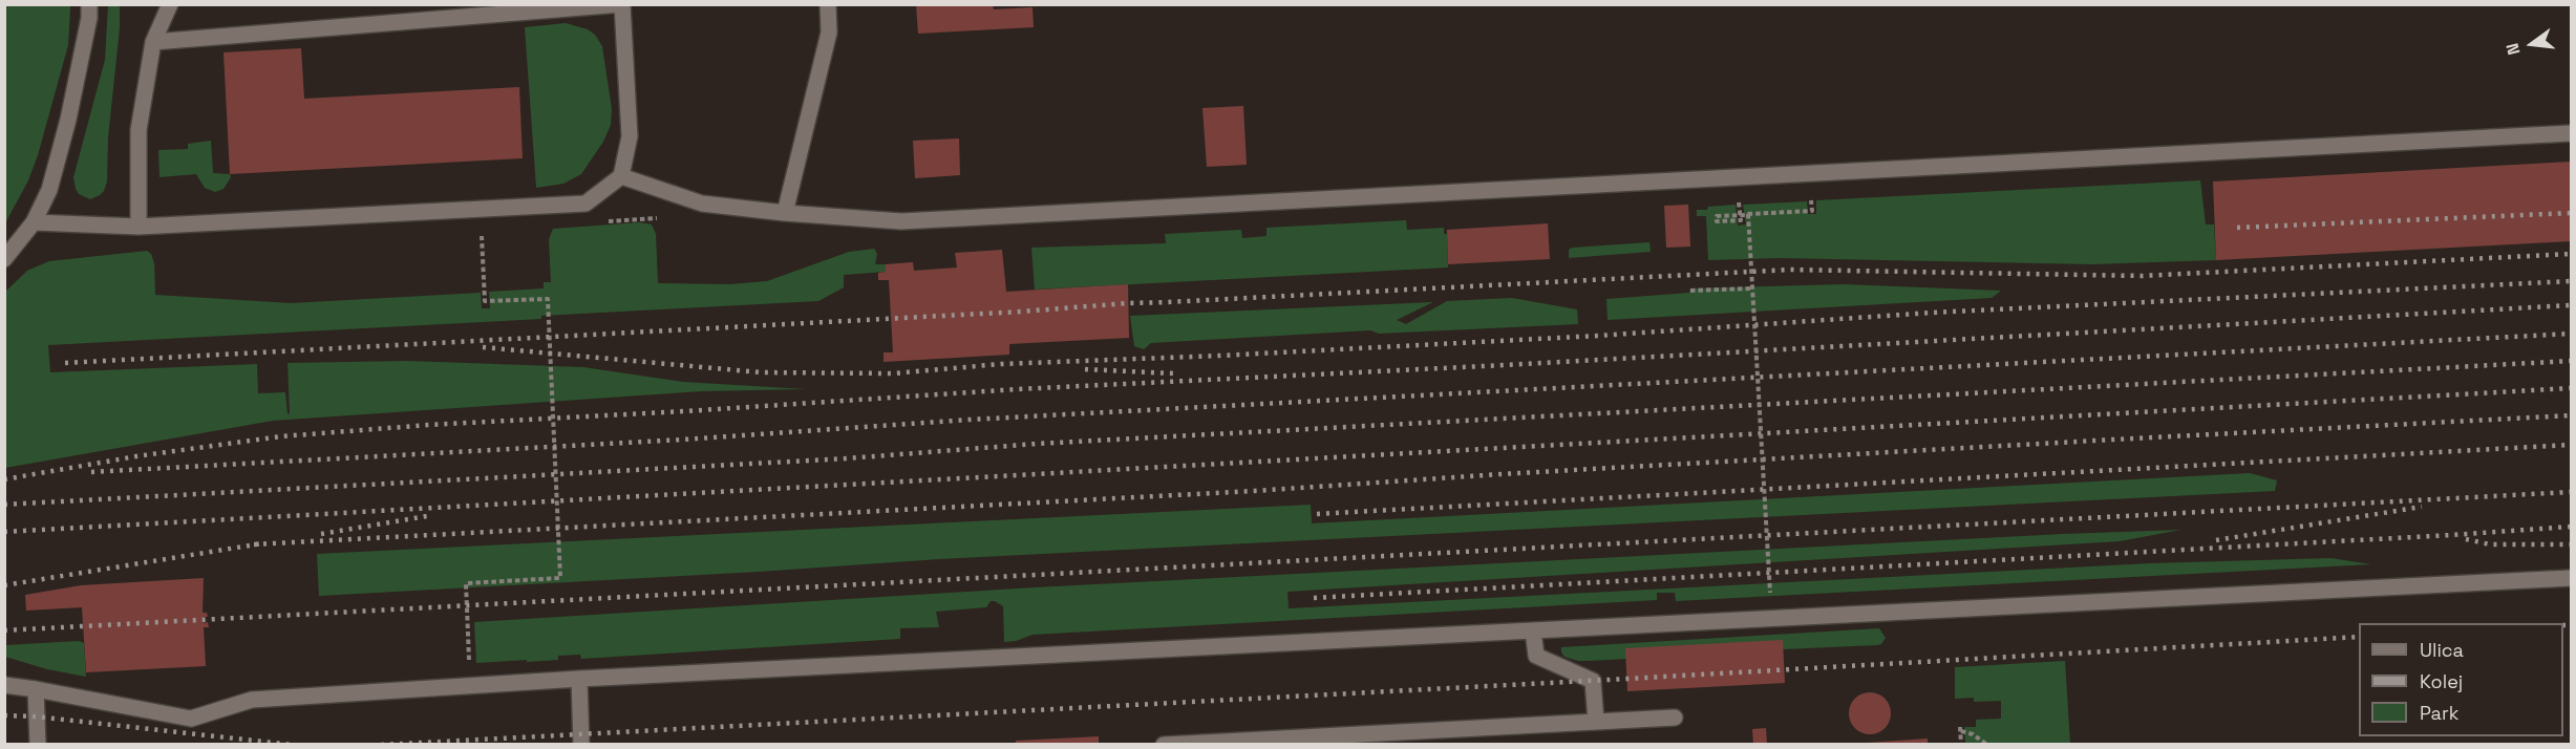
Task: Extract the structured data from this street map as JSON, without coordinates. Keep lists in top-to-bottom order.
{
  "legend": ["Ulica", "Kolej", "Park"],
  "north": "left"
}
